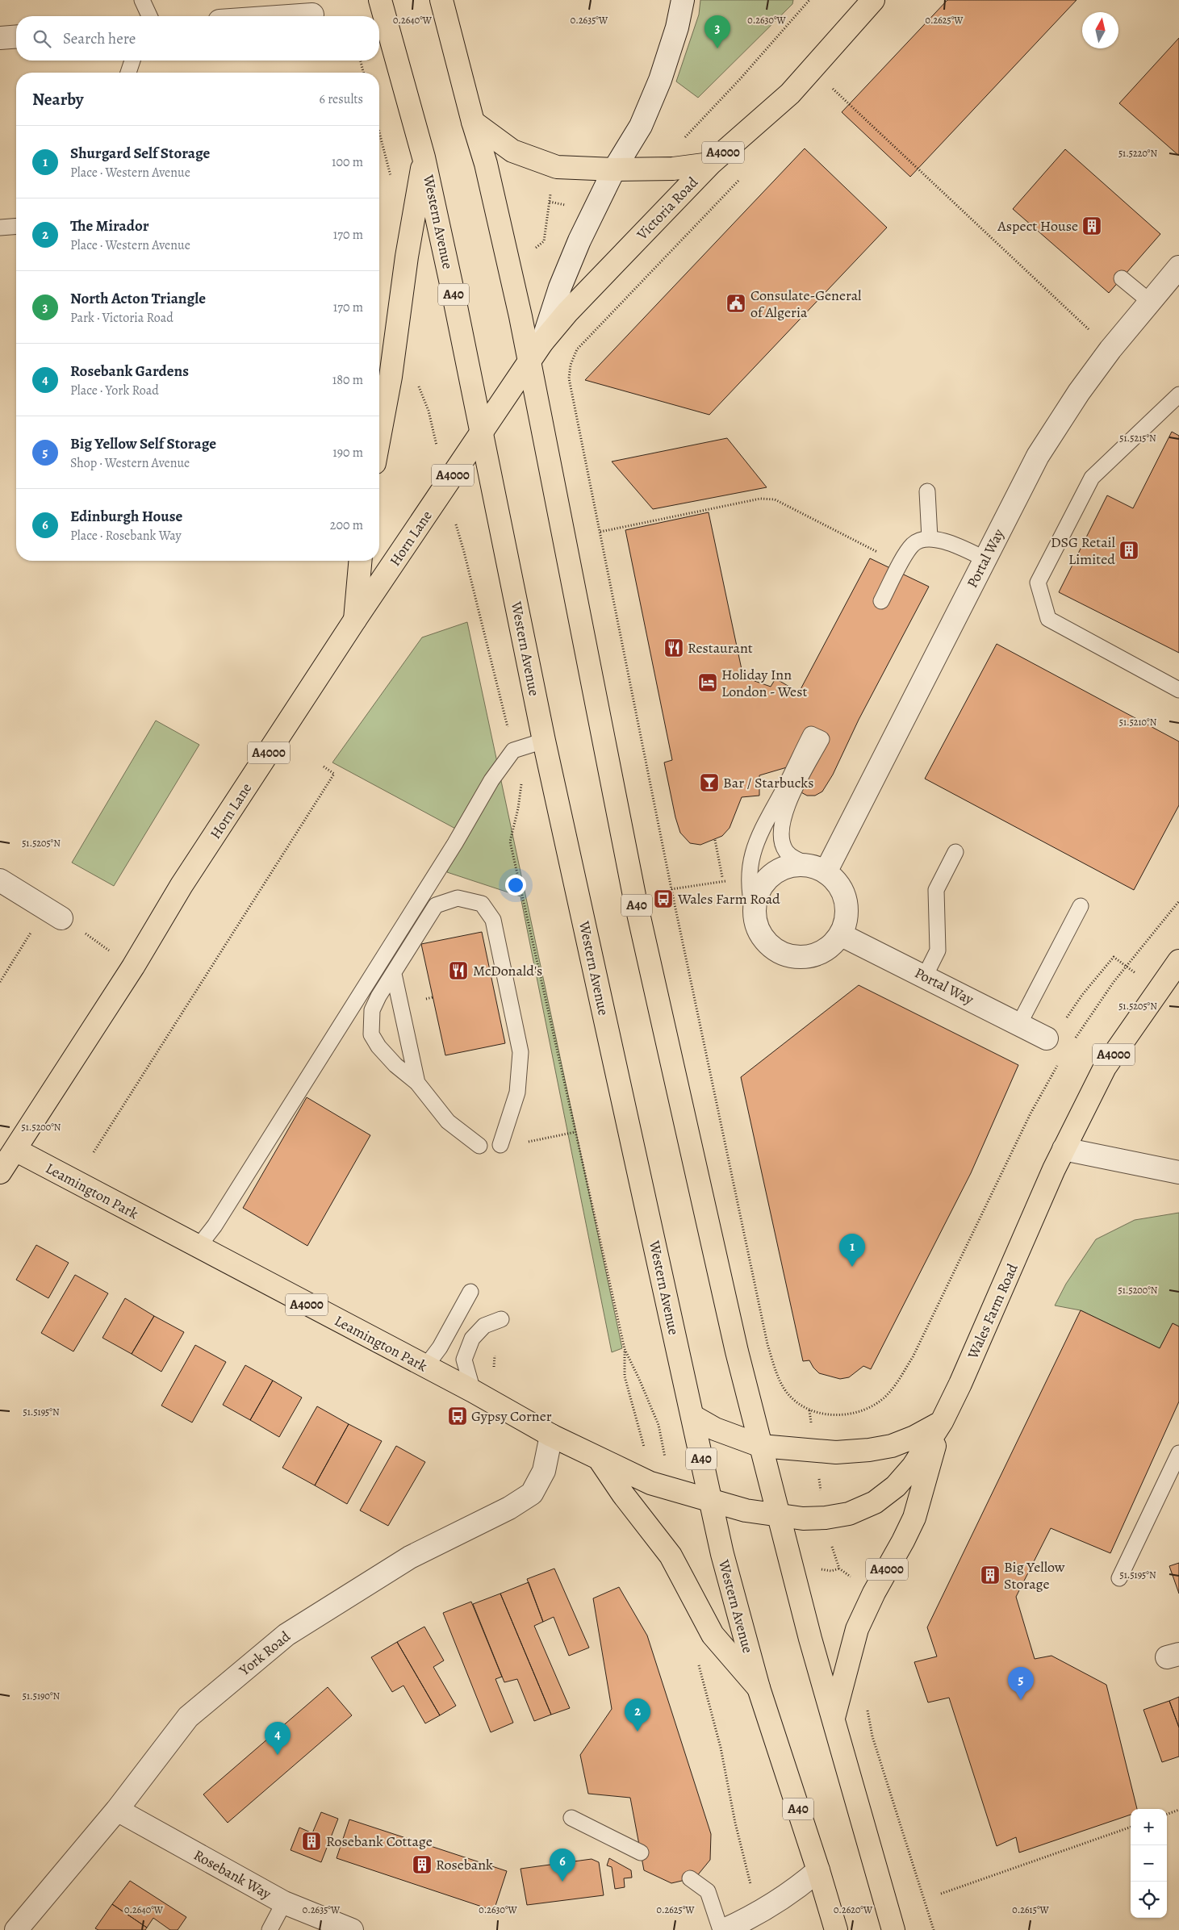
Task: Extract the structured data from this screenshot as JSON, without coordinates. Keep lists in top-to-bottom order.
{
  "streets": {
    "main road": [
      "A4000",
      "Victoria Road",
      "Western Avenue",
      "A40",
      "Horn Lane",
      "Leamington Park",
      "Wales Farm Road"
    ],
    "street": ["Portal Way", "York Road", "Rosebank Way"]
  },
  "crossings": [
    ["A4000", "Victoria Road"],
    ["A4000", "A40"],
    ["A4000", "Horn Lane"],
    ["A4000", "Wales Farm Road"],
    ["Victoria Road", "Western Avenue"],
    ["Victoria Road", "A40"],
    ["Victoria Road", "Horn Lane"],
    ["Western Avenue", "Horn Lane"],
    ["Western Avenue", "Leamington Park"],
    ["Western Avenue", "Wales Farm Road"],
    ["A40", "Wales Farm Road"],
    ["Horn Lane", "Leamington Park"],
    ["Leamington Park", "Wales Farm Road"],
    ["Leamington Park", "York Road"],
    ["York Road", "Rosebank Way"]
  ],
  "places": {
    "building": [
      "Aspect House",
      "DSG Retail Limited",
      "Big Yellow Storage",
      "Rosebank Cottage",
      "Rosebank"
    ],
    "public building": ["Consulate-General of Algeria"],
    "restaurant": ["Restaurant", "McDonald's"],
    "hotel": ["Holiday Inn London - West"],
    "bar": ["Bar / Starbucks"],
    "bus stop": ["Wales Farm Road", "Gypsy Corner"]
  },
  "north": "top",
  "page": {
    "pins": [
      "3",
      "1",
      "5",
      "2",
      "4",
      "6"
    ],
    "search": "Search here",
    "heading": ["Nearby", "6 results"],
    "list": [
      {
        "mark": "1",
        "name": "Shurgard Self Storage",
        "note": "Place · Western Avenue",
        "value": "100 m"
      },
      {
        "mark": "2",
        "name": "The Mirador",
        "note": "Place · Western Avenue",
        "value": "170 m"
      },
      {
        "mark": "3",
        "name": "North Acton Triangle",
        "note": "Park · Victoria Road",
        "value": "170 m"
      },
      {
        "mark": "4",
        "name": "Rosebank Gardens",
        "note": "Place · York Road",
        "value": "180 m"
      },
      {
        "mark": "5",
        "name": "Big Yellow Self Storage",
        "note": "Shop · Western Avenue",
        "value": "190 m"
      },
      {
        "mark": "6",
        "name": "Edinburgh House",
        "note": "Place · Rosebank Way",
        "value": "200 m"
      }
    ],
    "map_buttons": ["+", "−"]
  },
  "coordinates": [
    "0.2640°W",
    "0.2635°W",
    "0.2630°W",
    "0.2625°W",
    "51.5220°N",
    "51.5215°N",
    "51.5210°N",
    "51.5205°N",
    "51.5200°N",
    "51.5195°N",
    "51.5190°N",
    "0.2620°W",
    "0.2615°W"
  ]
}
